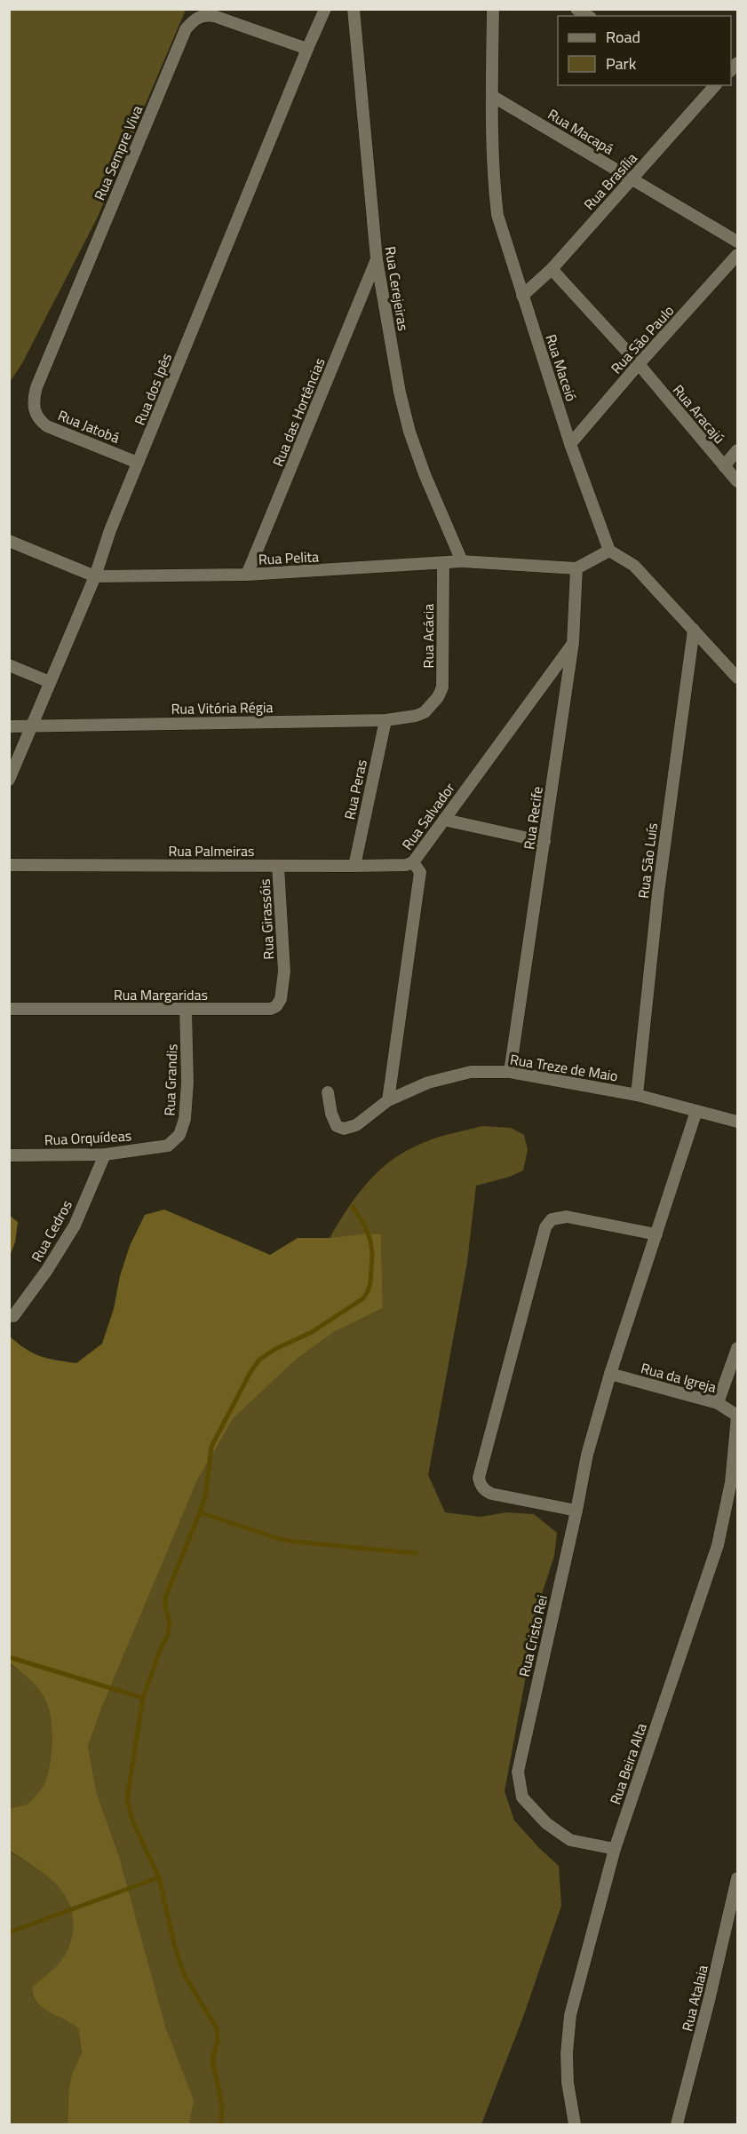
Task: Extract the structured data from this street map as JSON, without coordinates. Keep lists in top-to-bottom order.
{
  "streets": {
    "street": [
      "Rua Macapá",
      "Rua Sempre Viva",
      "Rua Brasília",
      "Rua Cerejeiras",
      "Rua São Paulo",
      "Rua Maceió",
      "Rua dos Ipês",
      "Rua das Hortências",
      "Rua Aracajú",
      "Rua Jatobá",
      "Rua Pelita",
      "Rua Acácia",
      "Rua Vitória Régia",
      "Rua Peras",
      "Rua Salvador",
      "Rua Recife",
      "Rua Palmeiras",
      "Rua São Luís",
      "Rua Girassóis",
      "Rua Margaridas",
      "Rua Treze de Maio",
      "Rua Grandis",
      "Rua Orquídeas",
      "Rua Cedros",
      "Rua da Igreja",
      "Rua Cristo Rei",
      "Rua Beira Alta",
      "Rua Atalaia"
    ]
  },
  "crossings": [
    ["Rua Macapá", "Rua Brasília"],
    ["Rua Macapá", "Rua Maceió"],
    ["Rua Sempre Viva", "Rua dos Ipês"],
    ["Rua Sempre Viva", "Rua Jatobá"],
    ["Rua Brasília", "Rua Maceió"],
    ["Rua Brasília", "Rua Aracajú"],
    ["Rua Cerejeiras", "Rua das Hortências"],
    ["Rua Cerejeiras", "Rua Pelita"],
    ["Rua São Paulo", "Rua Maceió"],
    ["Rua São Paulo", "Rua Aracajú"],
    ["Rua dos Ipês", "Rua Jatobá"],
    ["Rua dos Ipês", "Rua Pelita"],
    ["Rua dos Ipês", "Rua Vitória Régia"],
    ["Rua das Hortências", "Rua Pelita"],
    ["Rua Pelita", "Rua Acácia"],
    ["Rua Pelita", "Rua Recife"],
    ["Rua Acácia", "Rua Vitória Régia"],
    ["Rua Vitória Régia", "Rua Peras"],
    ["Rua Peras", "Rua Palmeiras"],
    ["Rua Salvador", "Rua Recife"],
    ["Rua Salvador", "Rua Palmeiras"],
    ["Rua Salvador", "Rua Treze de Maio"],
    ["Rua Recife", "Rua Treze de Maio"],
    ["Rua Palmeiras", "Rua Girassóis"],
    ["Rua São Luís", "Rua Treze de Maio"],
    ["Rua Girassóis", "Rua Margaridas"],
    ["Rua Margaridas", "Rua Grandis"],
    ["Rua Treze de Maio", "Rua Cristo Rei"],
    ["Rua Grandis", "Rua Orquídeas"],
    ["Rua Orquídeas", "Rua Cedros"],
    ["Rua da Igreja", "Rua Cristo Rei"],
    ["Rua da Igreja", "Rua Beira Alta"],
    ["Rua Cristo Rei", "Rua Beira Alta"]
  ],
  "legend": ["Road", "Park"]
}
